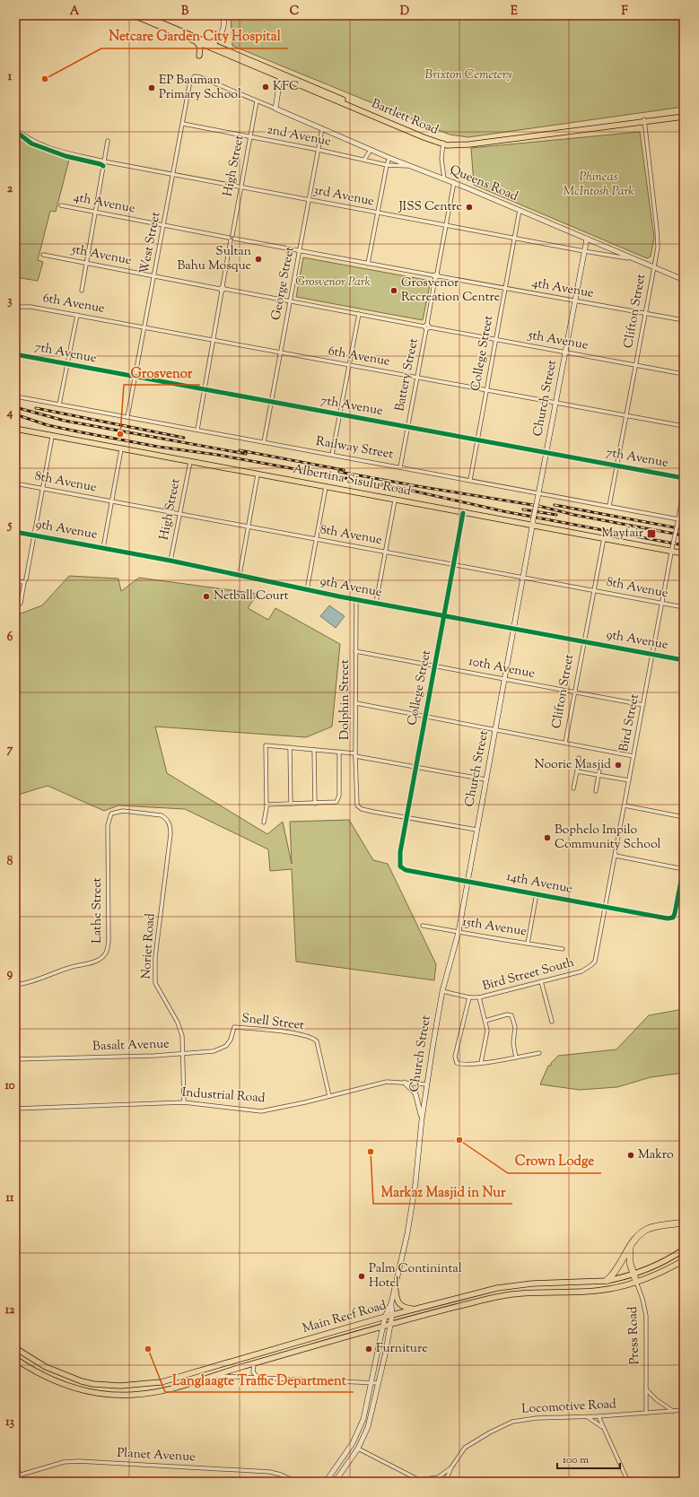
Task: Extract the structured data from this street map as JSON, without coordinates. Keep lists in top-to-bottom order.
{
  "streets": {
    "main road": [
      "Bartlett Road",
      "Queens Road",
      "Church Street",
      "Albertina Sisulu Road",
      "Main Reef Road"
    ],
    "street": [
      "2nd Avenue",
      "High Street",
      "3rd Avenue",
      "4th Avenue",
      "West Street",
      "5th Avenue",
      "George Street",
      "6th Avenue",
      "Clifton Street",
      "7th Avenue",
      "College Street",
      "Battery Street",
      "Railway Street",
      "8th Avenue",
      "9th Avenue",
      "10th Avenue",
      "Dolphin Street",
      "Bird Street",
      "14th Avenue",
      "Lathe Street",
      "15th Avenue",
      "Noriet Road",
      "Bird Street South",
      "Snell Street",
      "Basalt Avenue",
      "Industrial Road",
      "Press Road",
      "Locomotive Road",
      "Planet Avenue"
    ]
  },
  "crossings": [
    ["Bartlett Road", "Clifton Street"],
    ["2nd Avenue", "High Street"],
    ["2nd Avenue", "Queens Road"],
    ["2nd Avenue", "West Street"],
    ["2nd Avenue", "George Street"],
    ["High Street", "Queens Road"],
    ["High Street", "3rd Avenue"],
    ["High Street", "4th Avenue"],
    ["High Street", "Albertina Sisulu Road"],
    ["High Street", "8th Avenue"],
    ["High Street", "9th Avenue"],
    ["Queens Road", "3rd Avenue"],
    ["Queens Road", "West Street"],
    ["Queens Road", "George Street"],
    ["Queens Road", "Clifton Street"],
    ["Queens Road", "College Street"],
    ["Queens Road", "Battery Street"],
    ["Queens Road", "Church Street"],
    ["3rd Avenue", "West Street"],
    ["3rd Avenue", "George Street"],
    ["3rd Avenue", "College Street"],
    ["3rd Avenue", "Battery Street"],
    ["3rd Avenue", "Church Street"],
    ["4th Avenue", "West Street"],
    ["4th Avenue", "George Street"],
    ["4th Avenue", "Clifton Street"],
    ["4th Avenue", "College Street"],
    ["4th Avenue", "Battery Street"],
    ["4th Avenue", "Church Street"],
    ["West Street", "5th Avenue"],
    ["West Street", "6th Avenue"],
    ["West Street", "7th Avenue"],
    ["West Street", "Railway Street"],
    ["5th Avenue", "George Street"],
    ["5th Avenue", "Clifton Street"],
    ["5th Avenue", "College Street"],
    ["5th Avenue", "Battery Street"],
    ["5th Avenue", "Church Street"],
    ["George Street", "6th Avenue"],
    ["George Street", "7th Avenue"],
    ["George Street", "Railway Street"],
    ["6th Avenue", "Clifton Street"],
    ["6th Avenue", "College Street"],
    ["6th Avenue", "Battery Street"],
    ["6th Avenue", "Church Street"],
    ["Clifton Street", "7th Avenue"],
    ["Clifton Street", "Railway Street"],
    ["Clifton Street", "Albertina Sisulu Road"],
    ["Clifton Street", "8th Avenue"],
    ["Clifton Street", "9th Avenue"],
    ["Clifton Street", "10th Avenue"],
    ["7th Avenue", "College Street"],
    ["7th Avenue", "Battery Street"],
    ["7th Avenue", "Church Street"],
    ["College Street", "Railway Street"],
    ["College Street", "Albertina Sisulu Road"],
    ["College Street", "8th Avenue"],
    ["College Street", "9th Avenue"],
    ["College Street", "10th Avenue"],
    ["College Street", "Dolphin Street"],
    ["College Street", "14th Avenue"],
    ["Battery Street", "Railway Street"],
    ["Church Street", "Railway Street"],
    ["Church Street", "Albertina Sisulu Road"],
    ["Church Street", "8th Avenue"],
    ["Church Street", "9th Avenue"],
    ["Church Street", "10th Avenue"],
    ["Church Street", "14th Avenue"],
    ["Church Street", "15th Avenue"],
    ["Church Street", "Bird Street South"],
    ["Church Street", "Industrial Road"],
    ["Church Street", "Main Reef Road"],
    ["Railway Street", "Bird Street"],
    ["Albertina Sisulu Road", "Bird Street"],
    ["8th Avenue", "Bird Street"],
    ["9th Avenue", "Dolphin Street"],
    ["9th Avenue", "Bird Street"],
    ["10th Avenue", "Dolphin Street"],
    ["10th Avenue", "Bird Street"],
    ["Bird Street", "14th Avenue"],
    ["Bird Street", "Bird Street South"],
    ["Lathe Street", "Noriet Road"],
    ["Noriet Road", "Basalt Avenue"],
    ["Noriet Road", "Industrial Road"],
    ["Snell Street", "Basalt Avenue"],
    ["Snell Street", "Industrial Road"],
    ["Main Reef Road", "Press Road"],
    ["Press Road", "Locomotive Road"]
  ],
  "parks": ["Brixton Cemetery", "Phineas McIntosh Park", "Grosvenor Park"],
  "places": {
    "other": [
      "Netcare Garden City Hospital",
      "KFC",
      "EP Bauman Primary School",
      "JISS Centre",
      "Sultan Bahu Mosque",
      "Grosvenor Recreation Centre",
      "Grosvenor",
      "Netball Court",
      "Noorie Masjid",
      "Bophelo Impilo Community School",
      "Crown Lodge",
      "Markaz Masjid in Nur",
      "Makro",
      "Palm Continintal Hotel",
      "Langlaagte Traffic Department",
      "Furniture"
    ],
    "transit": ["Mayfair"]
  },
  "scale_bar": "100 m",
  "grid": {
    "columns": [
      "A",
      "B",
      "C",
      "D",
      "E",
      "F"
    ],
    "rows": [
      "1",
      "2",
      "3",
      "4",
      "5",
      "6",
      "7",
      "8",
      "9",
      "10",
      "11",
      "12",
      "13"
    ]
  }
}
